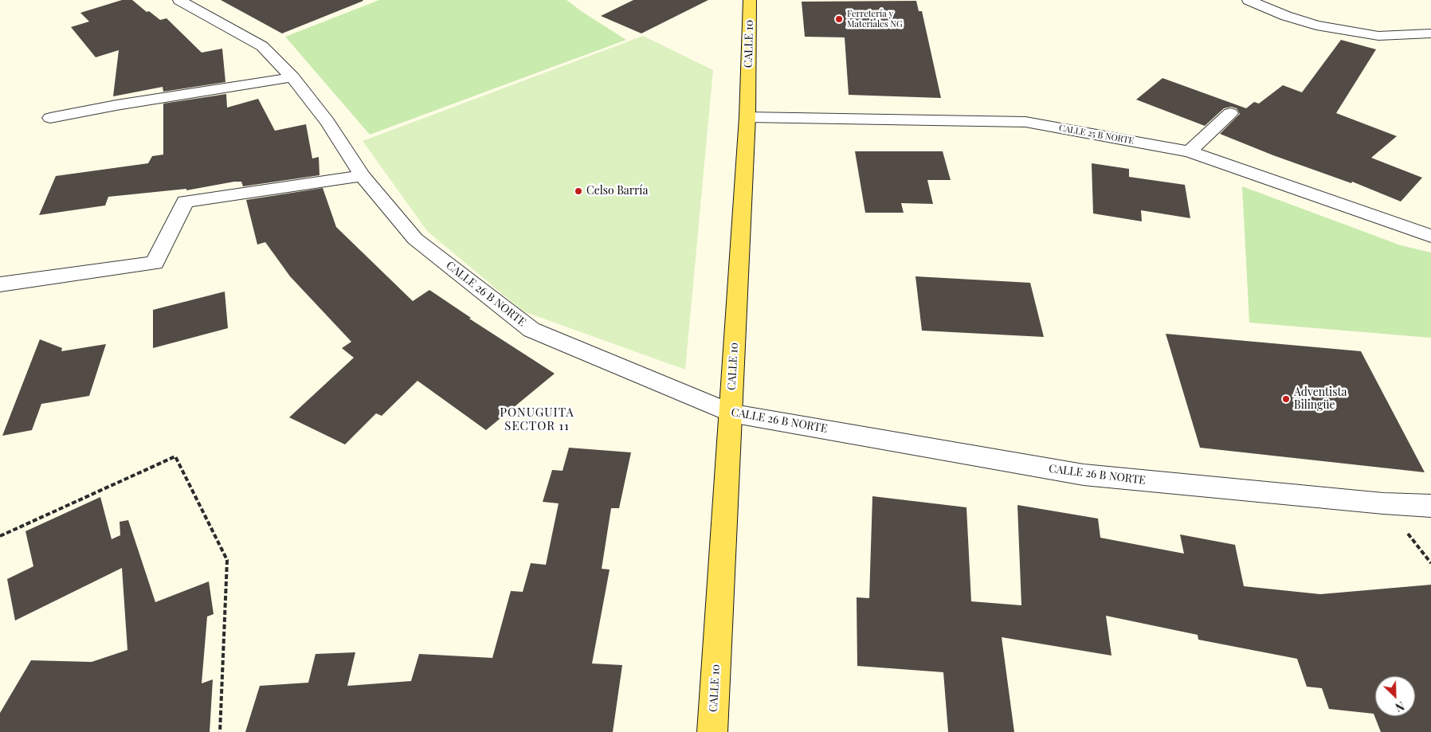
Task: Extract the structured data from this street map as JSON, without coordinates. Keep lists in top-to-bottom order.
{
  "streets": {
    "main road": ["CALLE 10"],
    "street": ["CALLE 25 B NORTE", "CALLE 26 B NORTE"]
  },
  "crossings": [
    ["CALLE 10", "CALLE 25 B NORTE"],
    ["CALLE 10", "CALLE 26 B NORTE"]
  ],
  "districts": ["PONUGUITA SECTOR 11"],
  "places": ["Ferretería y Materiales NG", "Celso Barría", "Adventista Bilingüe"],
  "north": "bottom right"
}
